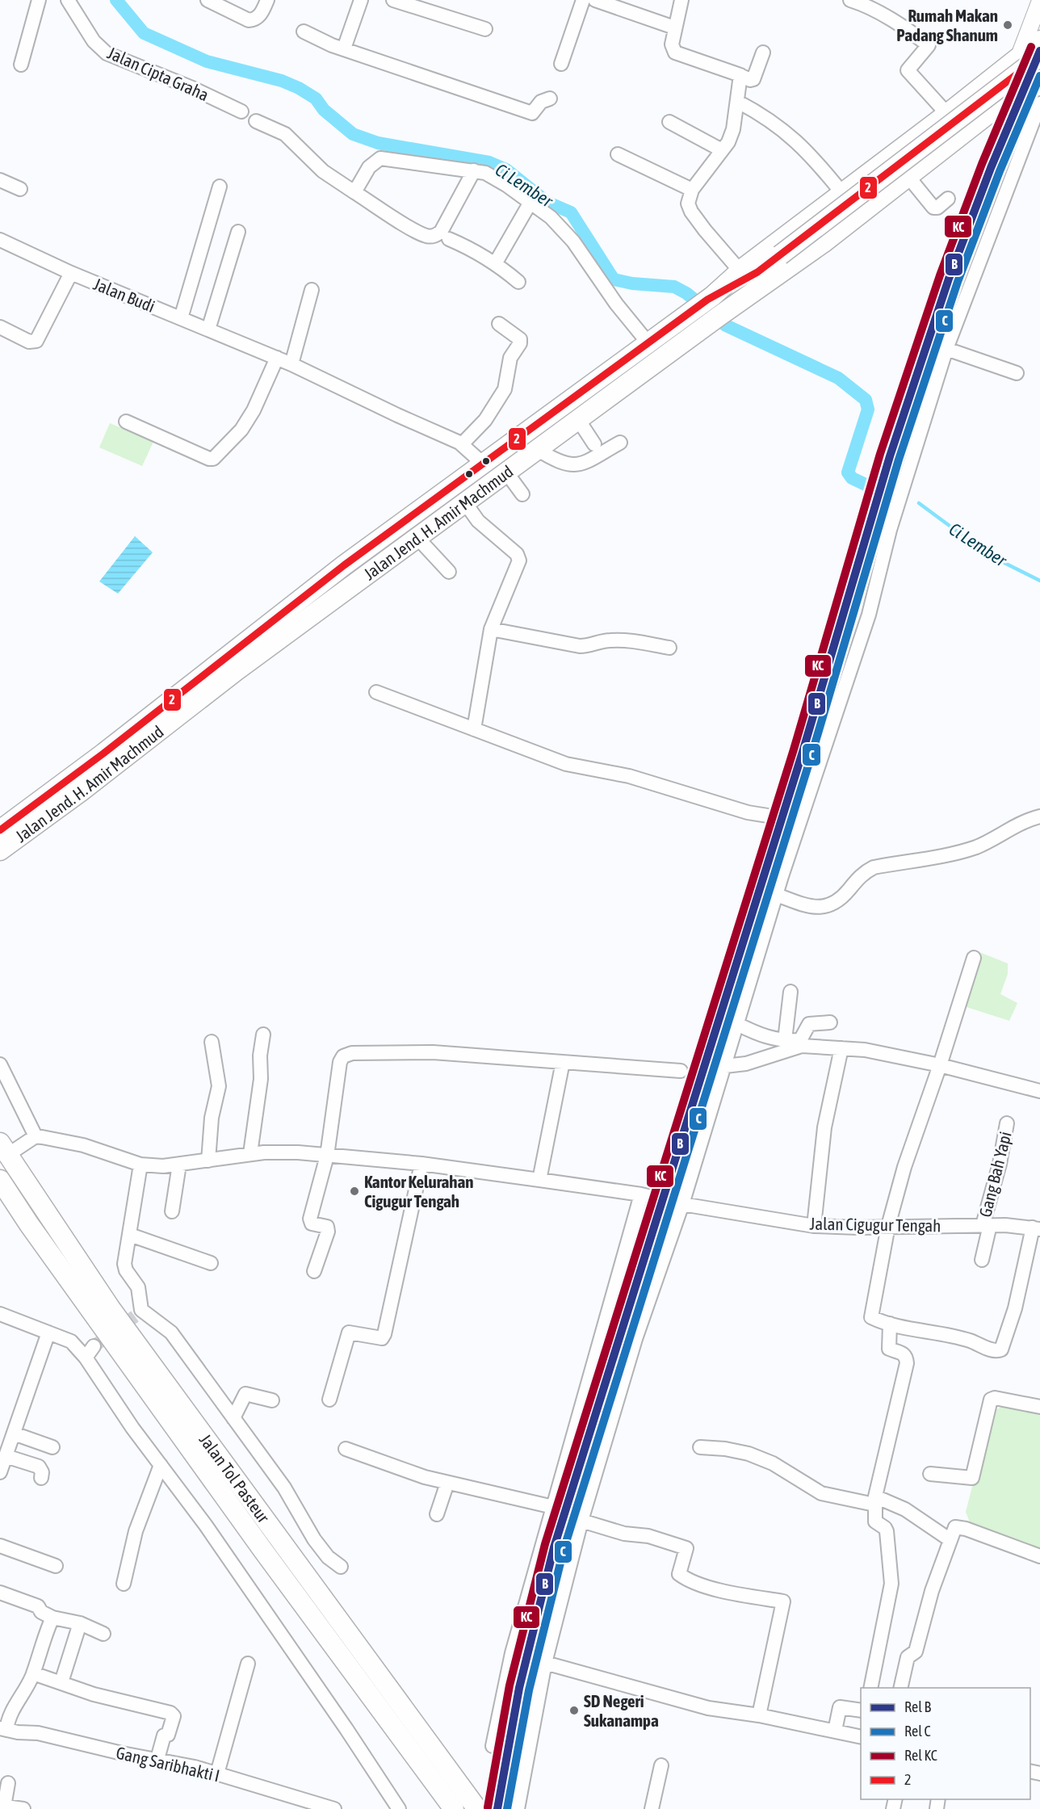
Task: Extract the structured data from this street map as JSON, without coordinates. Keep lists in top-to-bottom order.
{
  "streets": {
    "highway": ["Jalan Jend. H. Amir Machmud", "Jalan Tol Pasteur"],
    "street": [
      "Jalan Cipta Graha",
      "Jalan Budi",
      "Gang Bah Yapi",
      "Jalan Cigugur Tengah",
      "Gang Saribhakti I"
    ]
  },
  "crossings": [
    ["Jalan Budi", "Jalan Jend. H. Amir Machmud"],
    ["Gang Bah Yapi", "Jalan Cigugur Tengah"]
  ],
  "water": ["Ci Lember"],
  "places": ["Rumah Makan Padang Shanum", "Kantor Kelurahan Cigugur Tengah", "SD Negeri Sukanampa"],
  "lines": [
    "rail line KC",
    "rail line B",
    "transit line 2",
    "rail line C"
  ],
  "legend": [
    "Rel B",
    "Rel C",
    "Rel KC",
    "2"
  ]
}
